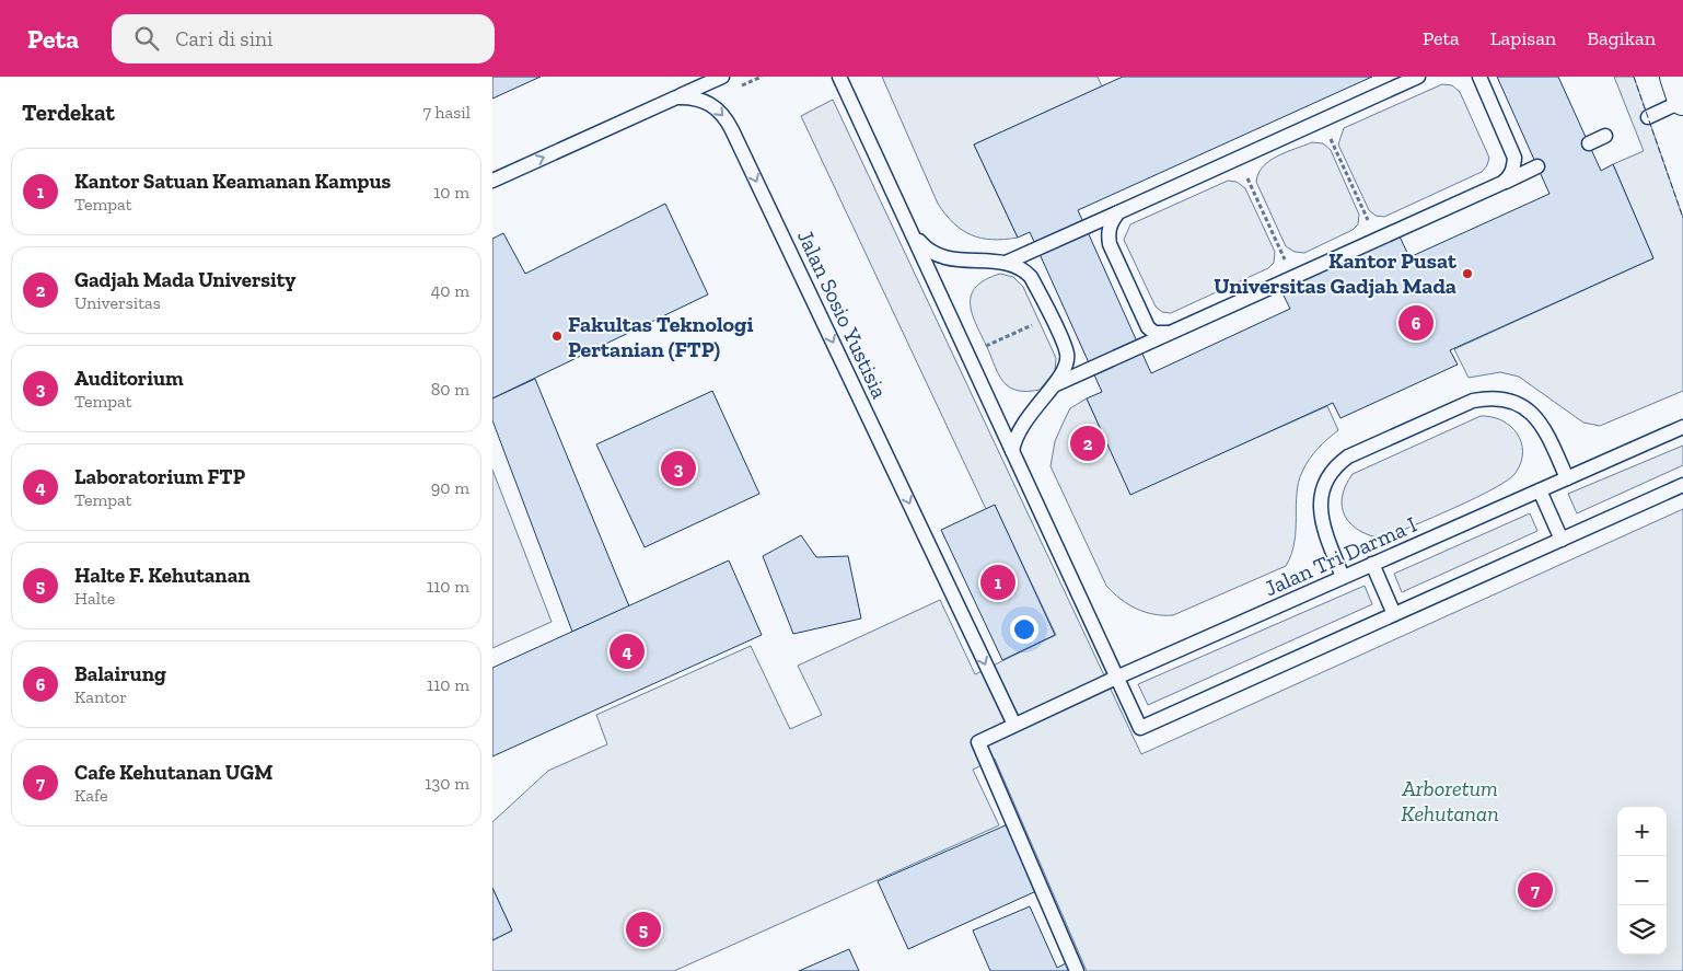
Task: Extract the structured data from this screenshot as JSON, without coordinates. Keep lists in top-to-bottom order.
{
  "streets": {
    "lane": ["Jalan Sosio Yustisia", "Jalan Tri Darma I"]
  },
  "crossings": [
    ["Jalan Sosio Yustisia", "Jalan Tri Darma I"]
  ],
  "parks": ["Arboretum Kehutanan"],
  "places": ["Kantor Pusat Universitas Gadjah Mada", "Fakultas Teknologi Pertanian (FTP)"],
  "page": {
    "header": "Peta",
    "search": "Cari di sini",
    "nav": ["Peta", "Lapisan", "Bagikan"],
    "heading": ["Terdekat", "7 hasil"],
    "list": [
      {
        "mark": "1",
        "name": "Kantor Satuan Keamanan Kampus",
        "note": "Tempat",
        "value": "10 m"
      },
      {
        "mark": "2",
        "name": "Gadjah Mada University",
        "note": "Universitas",
        "value": "40 m"
      },
      {
        "mark": "3",
        "name": "Auditorium",
        "note": "Tempat",
        "value": "80 m"
      },
      {
        "mark": "4",
        "name": "Laboratorium FTP",
        "note": "Tempat",
        "value": "90 m"
      },
      {
        "mark": "5",
        "name": "Halte F. Kehutanan",
        "note": "Halte",
        "value": "110 m"
      },
      {
        "mark": "6",
        "name": "Balairung",
        "note": "Kantor",
        "value": "110 m"
      },
      {
        "mark": "7",
        "name": "Cafe Kehutanan UGM",
        "note": "Kafe",
        "value": "130 m"
      }
    ],
    "pins": [
      "6",
      "2",
      "3",
      "1",
      "4",
      "7",
      "5"
    ],
    "map_buttons": ["+", "−"]
  }
}
